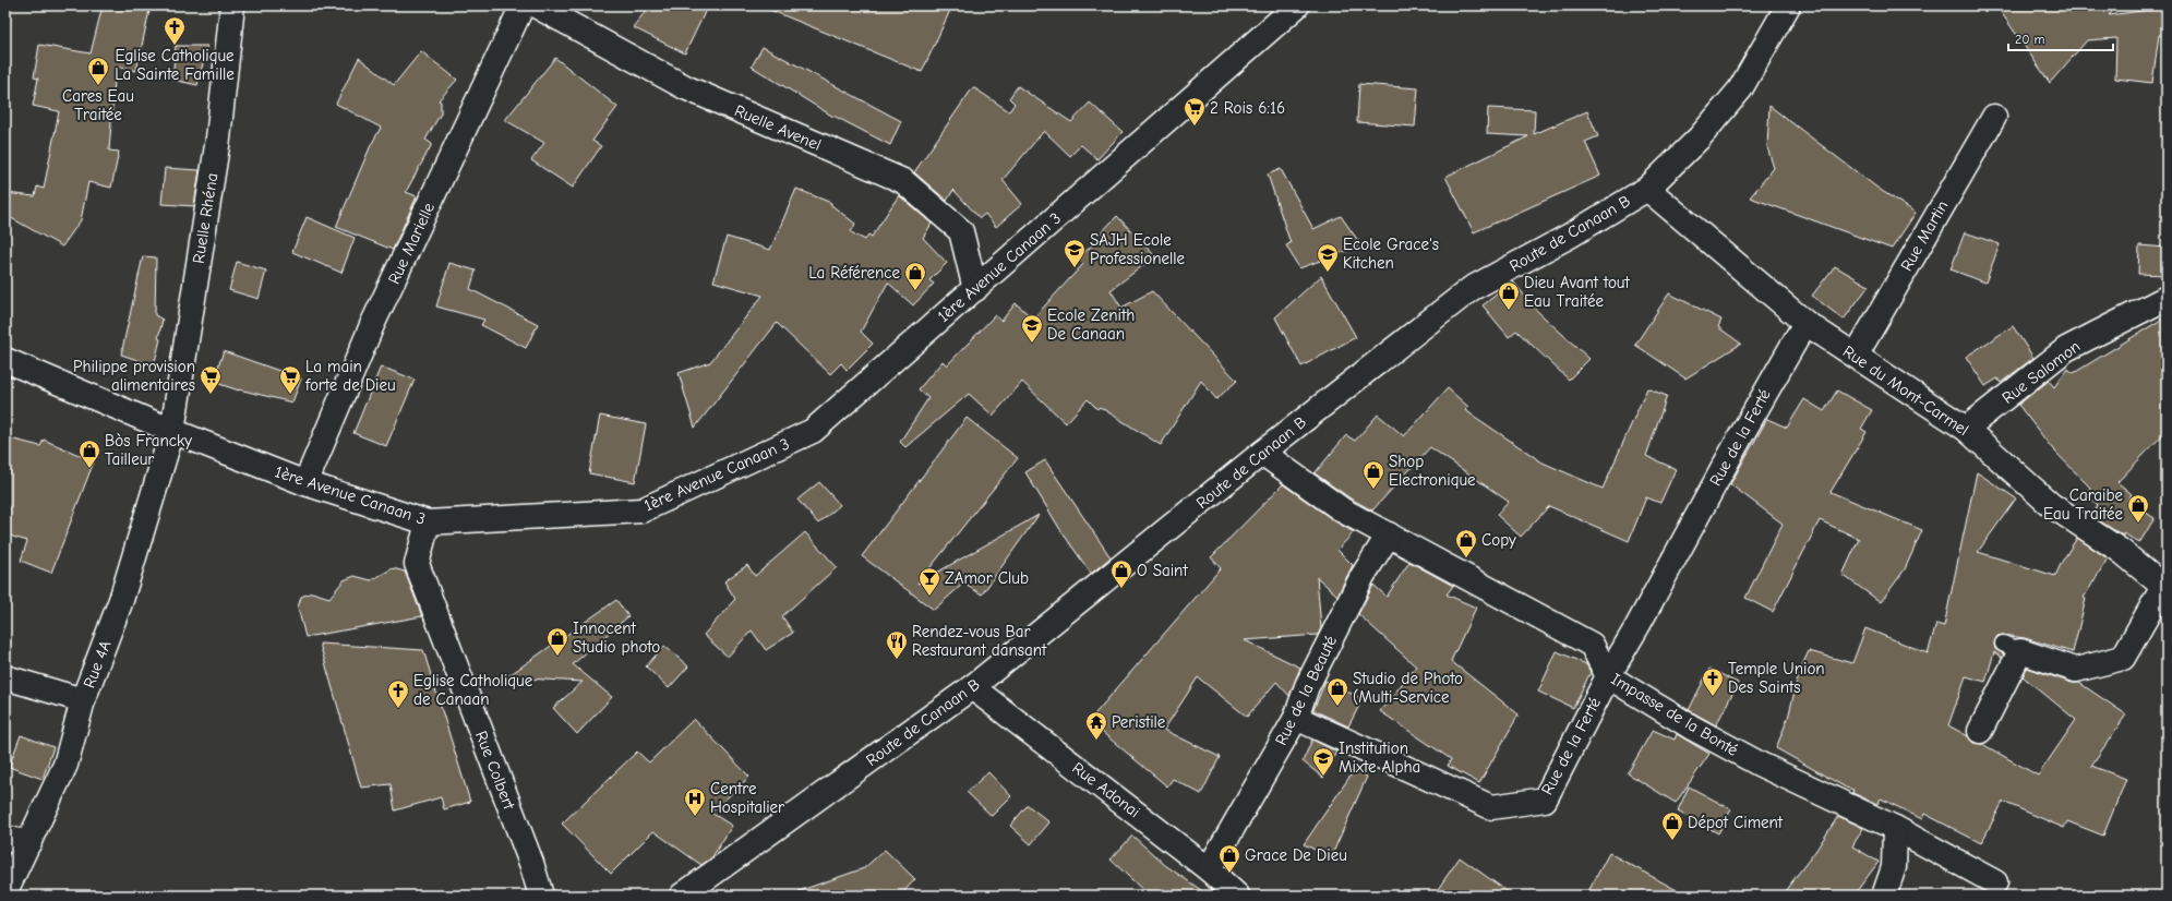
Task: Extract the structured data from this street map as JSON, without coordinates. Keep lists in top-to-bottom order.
{
  "streets": {
    "street": [
      "Ruelle Avenel",
      "Ruelle Rhéna",
      "Route de Canaan B",
      "Rue Martin",
      "Rue Marielle",
      "1ère Avenue Canaan 3",
      "Rue Salomon",
      "Rue du Mont-Carmel",
      "Rue de la Ferté",
      "Rue 4A",
      "Rue de la Beauté",
      "Impasse de la Bonté",
      "Rue Colbert",
      "Rue Adonai"
    ]
  },
  "crossings": [
    ["Ruelle Avenel", "1ère Avenue Canaan 3"],
    ["Ruelle Rhéna", "1ère Avenue Canaan 3"],
    ["Ruelle Rhéna", "Rue 4A"],
    ["Route de Canaan B", "Rue du Mont-Carmel"],
    ["Route de Canaan B", "Impasse de la Bonté"],
    ["Route de Canaan B", "Rue Adonai"],
    ["Rue Martin", "Rue du Mont-Carmel"],
    ["Rue Marielle", "1ère Avenue Canaan 3"],
    ["1ère Avenue Canaan 3", "Rue 4A"],
    ["1ère Avenue Canaan 3", "Rue Colbert"],
    ["Rue Salomon", "Rue du Mont-Carmel"],
    ["Rue du Mont-Carmel", "Rue de la Ferté"],
    ["Rue de la Ferté", "Rue de la Beauté"],
    ["Rue de la Ferté", "Impasse de la Bonté"],
    ["Rue de la Beauté", "Impasse de la Bonté"],
    ["Rue de la Beauté", "Rue Adonai"]
  ],
  "places": {
    "church": ["Eglise Catholique La Sainte Famille", "Temple Union Des Saints", "Eglise Catholique de Canaan"],
    "shop": [
      "Cares Eau Traitée",
      "La Référence",
      "Dieu Avant tout Eau Traitée",
      "Bòs Francky Tailleur",
      "Shop Electronique",
      "Caraibe Eau Traitée",
      "Copy",
      "O Saint",
      "Innocent Studio photo",
      "Studio de Photo (Multi-Service",
      "Dépot Ciment",
      "Grace De Dieu"
    ],
    "supermarket": ["2 Rois 6:16", "Philippe provision alimentaires", "La main forte de Dieu"],
    "school or university": [
      "SAJH Ecole Professionelle",
      "Ecole Grace's Kitchen",
      "Ecole Zenith De Canaan",
      "Institution Mixte Alpha"
    ],
    "bar": ["ZAmor Club"],
    "restaurant": ["Rendez-vous Bar Restaurant dansant"],
    "temple": ["Peristile"],
    "hospital": ["Centre Hospitalier"]
  },
  "scale_bar": "20 m"
}
